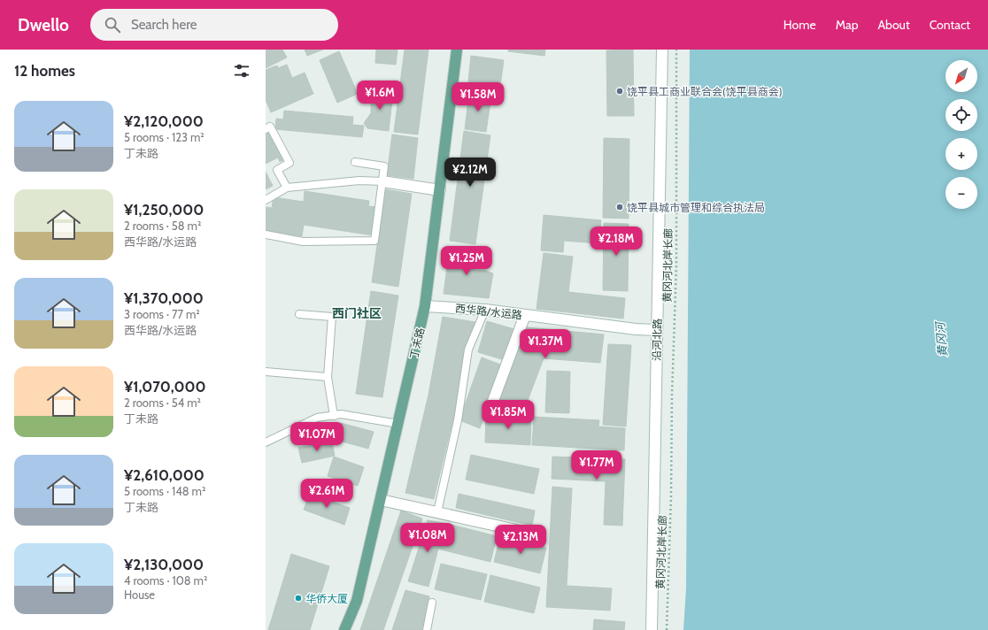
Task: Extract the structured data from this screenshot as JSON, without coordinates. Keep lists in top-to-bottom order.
{
  "streets": {
    "main road": ["丁未路"],
    "street": ["西华路/水运路", "沿河北路"],
    "path": ["黄冈河北岸长廊"]
  },
  "crossings": [
    ["西华路/水运路", "沿河北路"],
    ["西华路/水运路", "丁未路"]
  ],
  "districts": ["西门社区"],
  "water": ["黄冈河"],
  "places": ["饶平县工商业联合会(饶平县商会)", "饶平县城市管理和综合执法局", "华侨大厦"],
  "north": "bottom left",
  "page": {
    "header": "Dwello",
    "search": "Search here",
    "nav": [
      "Home",
      "Map",
      "About",
      "Contact"
    ],
    "heading": "12 homes",
    "map_buttons": ["+", "−"],
    "price": [
      "¥1.6M",
      "¥1.58M",
      "¥2.12M",
      "¥2.18M",
      "¥1.25M",
      "¥1.37M",
      "¥1.85M",
      "¥1.07M",
      "¥1.77M",
      "¥2.61M",
      "¥1.08M",
      "¥2.13M"
    ],
    "list": [
      {
        "name": "¥2,120,000",
        "note": "5 rooms · 123 m² · 丁未路"
      },
      {
        "name": "¥1,250,000",
        "note": "2 rooms · 58 m² · 西华路/水运路"
      },
      {
        "name": "¥1,370,000",
        "note": "3 rooms · 77 m² · 西华路/水运路"
      },
      {
        "name": "¥1,070,000",
        "note": "2 rooms · 54 m² · 丁未路"
      },
      {
        "name": "¥2,610,000",
        "note": "5 rooms · 148 m² · 丁未路"
      },
      {
        "name": "¥2,130,000",
        "note": "4 rooms · 108 m² · House"
      }
    ]
  }
}
